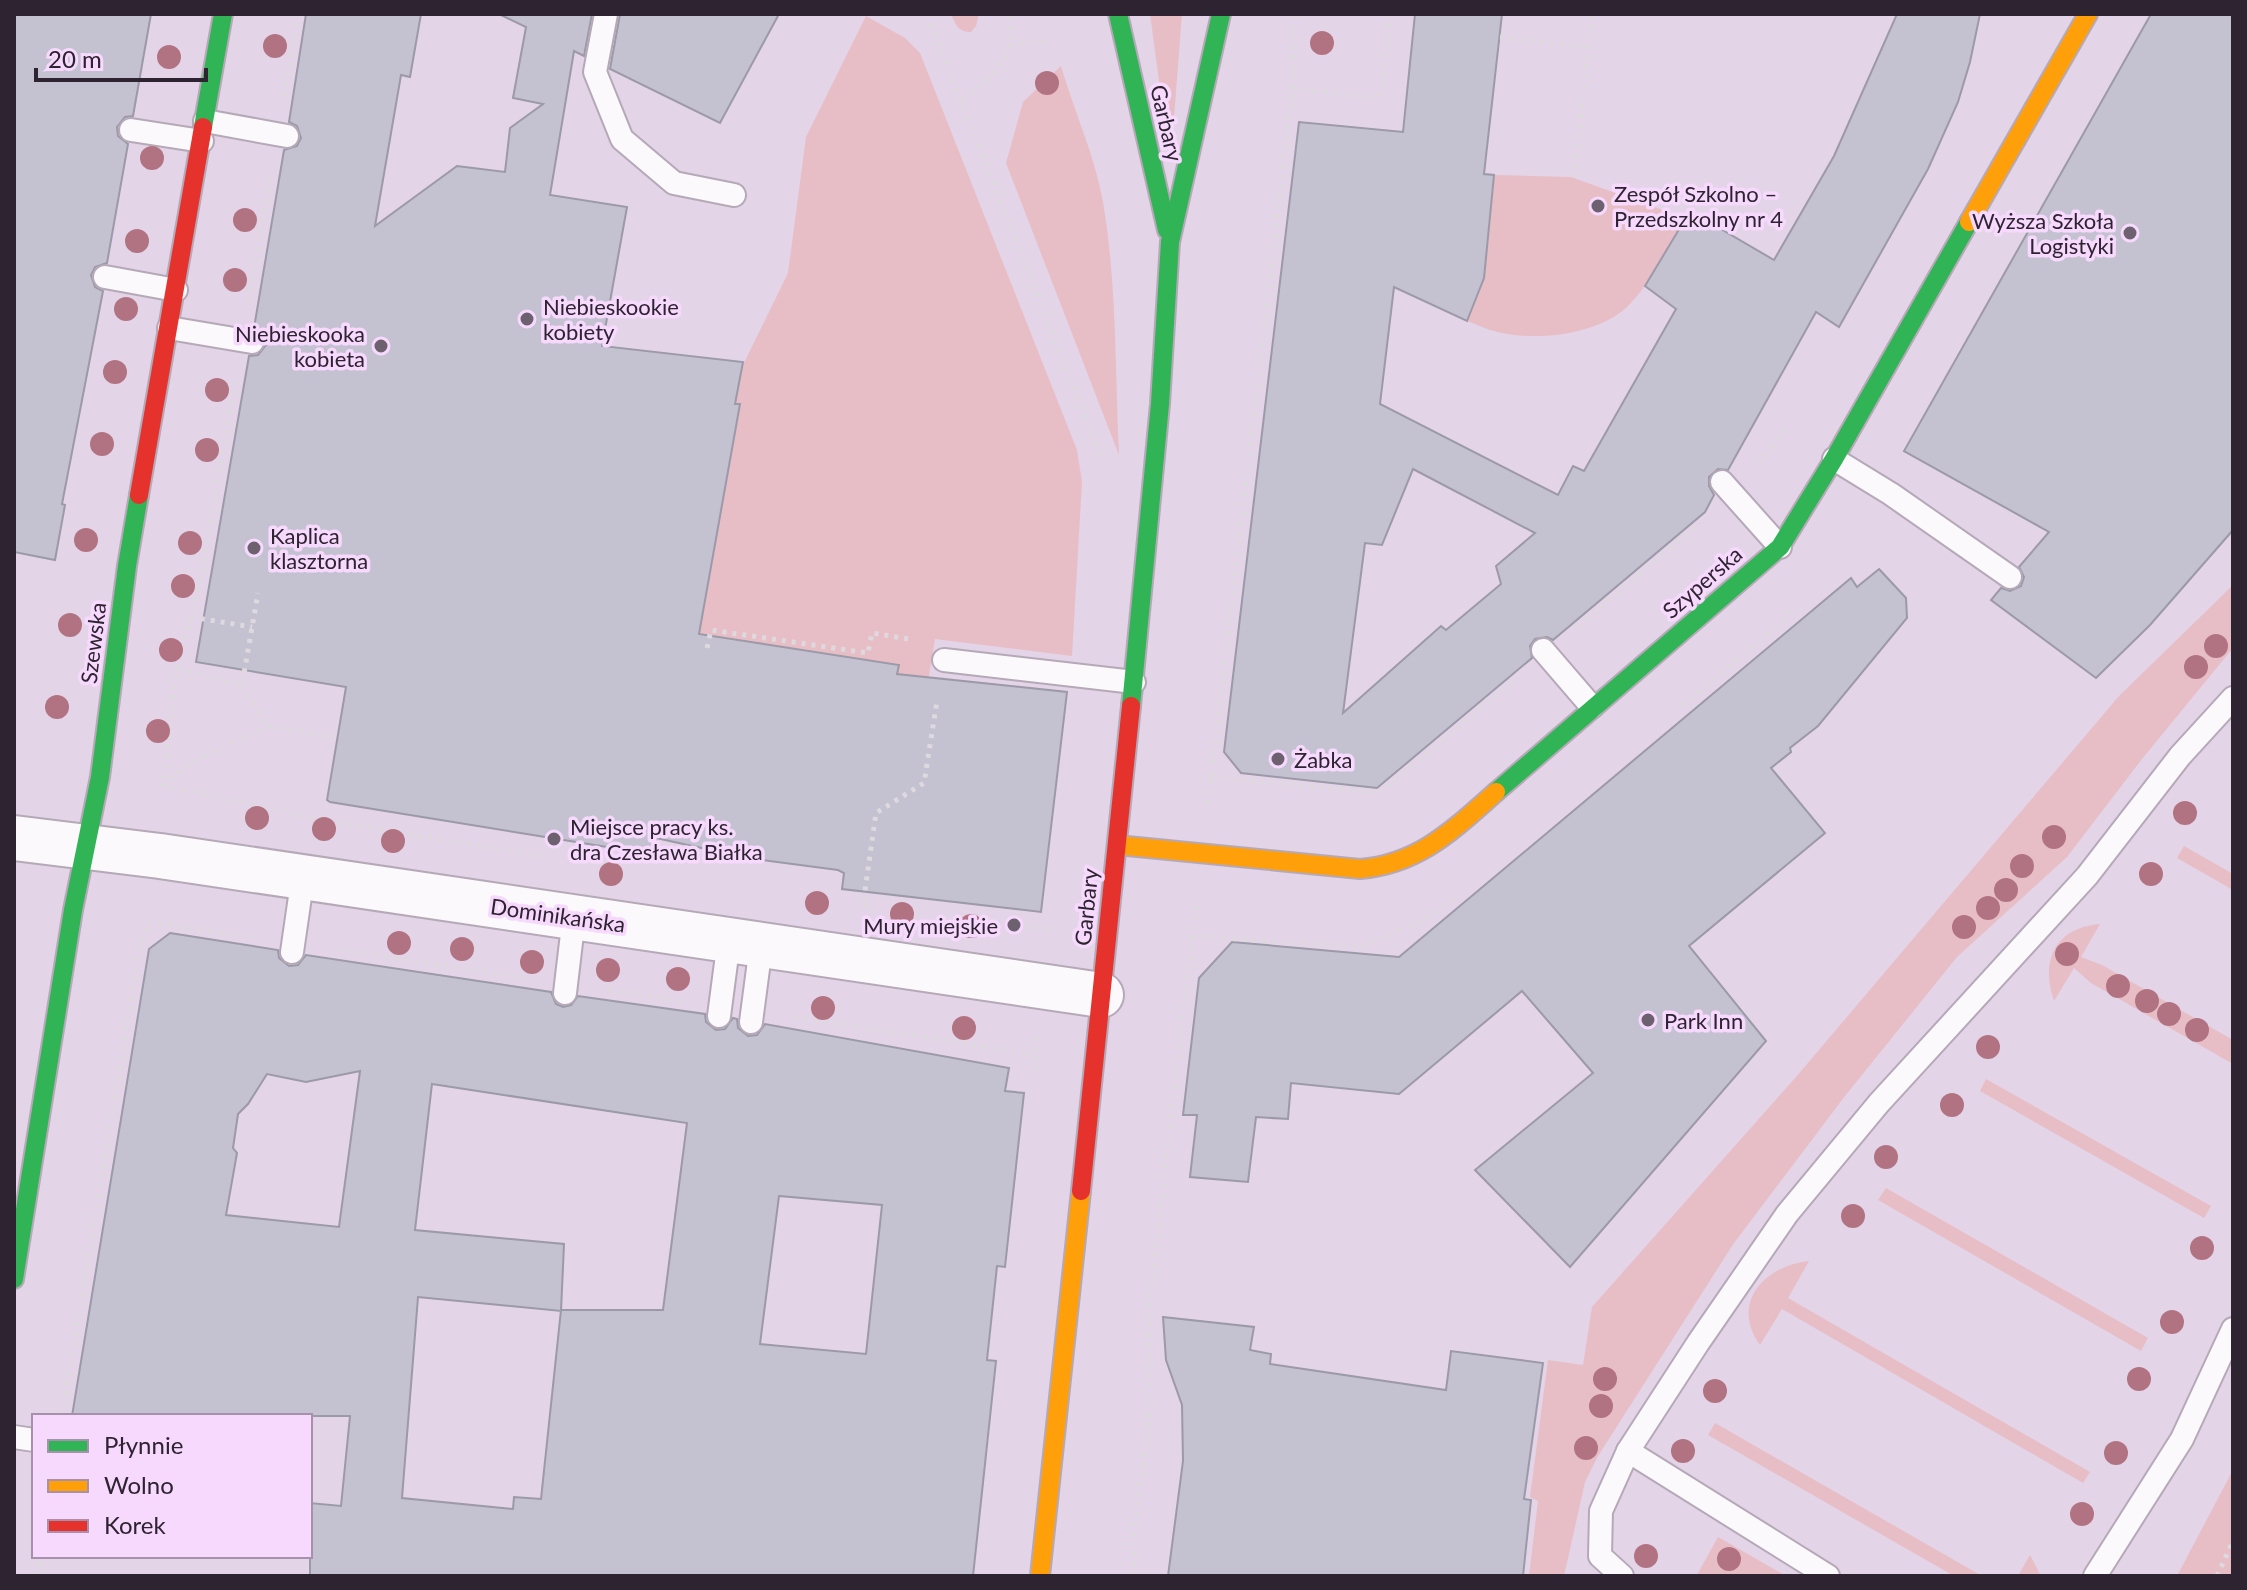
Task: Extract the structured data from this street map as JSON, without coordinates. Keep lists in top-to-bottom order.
{
  "streets": {
    "street": [
      "Garbary",
      "Szyperska",
      "Szewska",
      "Dominikańska"
    ]
  },
  "crossings": [
    ["Garbary", "Szyperska"],
    ["Garbary", "Dominikańska"],
    ["Szewska", "Dominikańska"]
  ],
  "places": [
    "Zespół Szkolno – Przedszkolny nr 4",
    "Wyższa Szkoła Logistyki",
    "Niebieskookie kobiety",
    "Niebieskooka kobieta",
    "Kaplica klasztorna",
    "Żabka",
    "Miejsce pracy ks. dra Czesława Białka",
    "Mury miejskie",
    "Park Inn"
  ],
  "legend": ["Płynnie", "Wolno", "Korek"],
  "scale_bar": "20 m"
}
